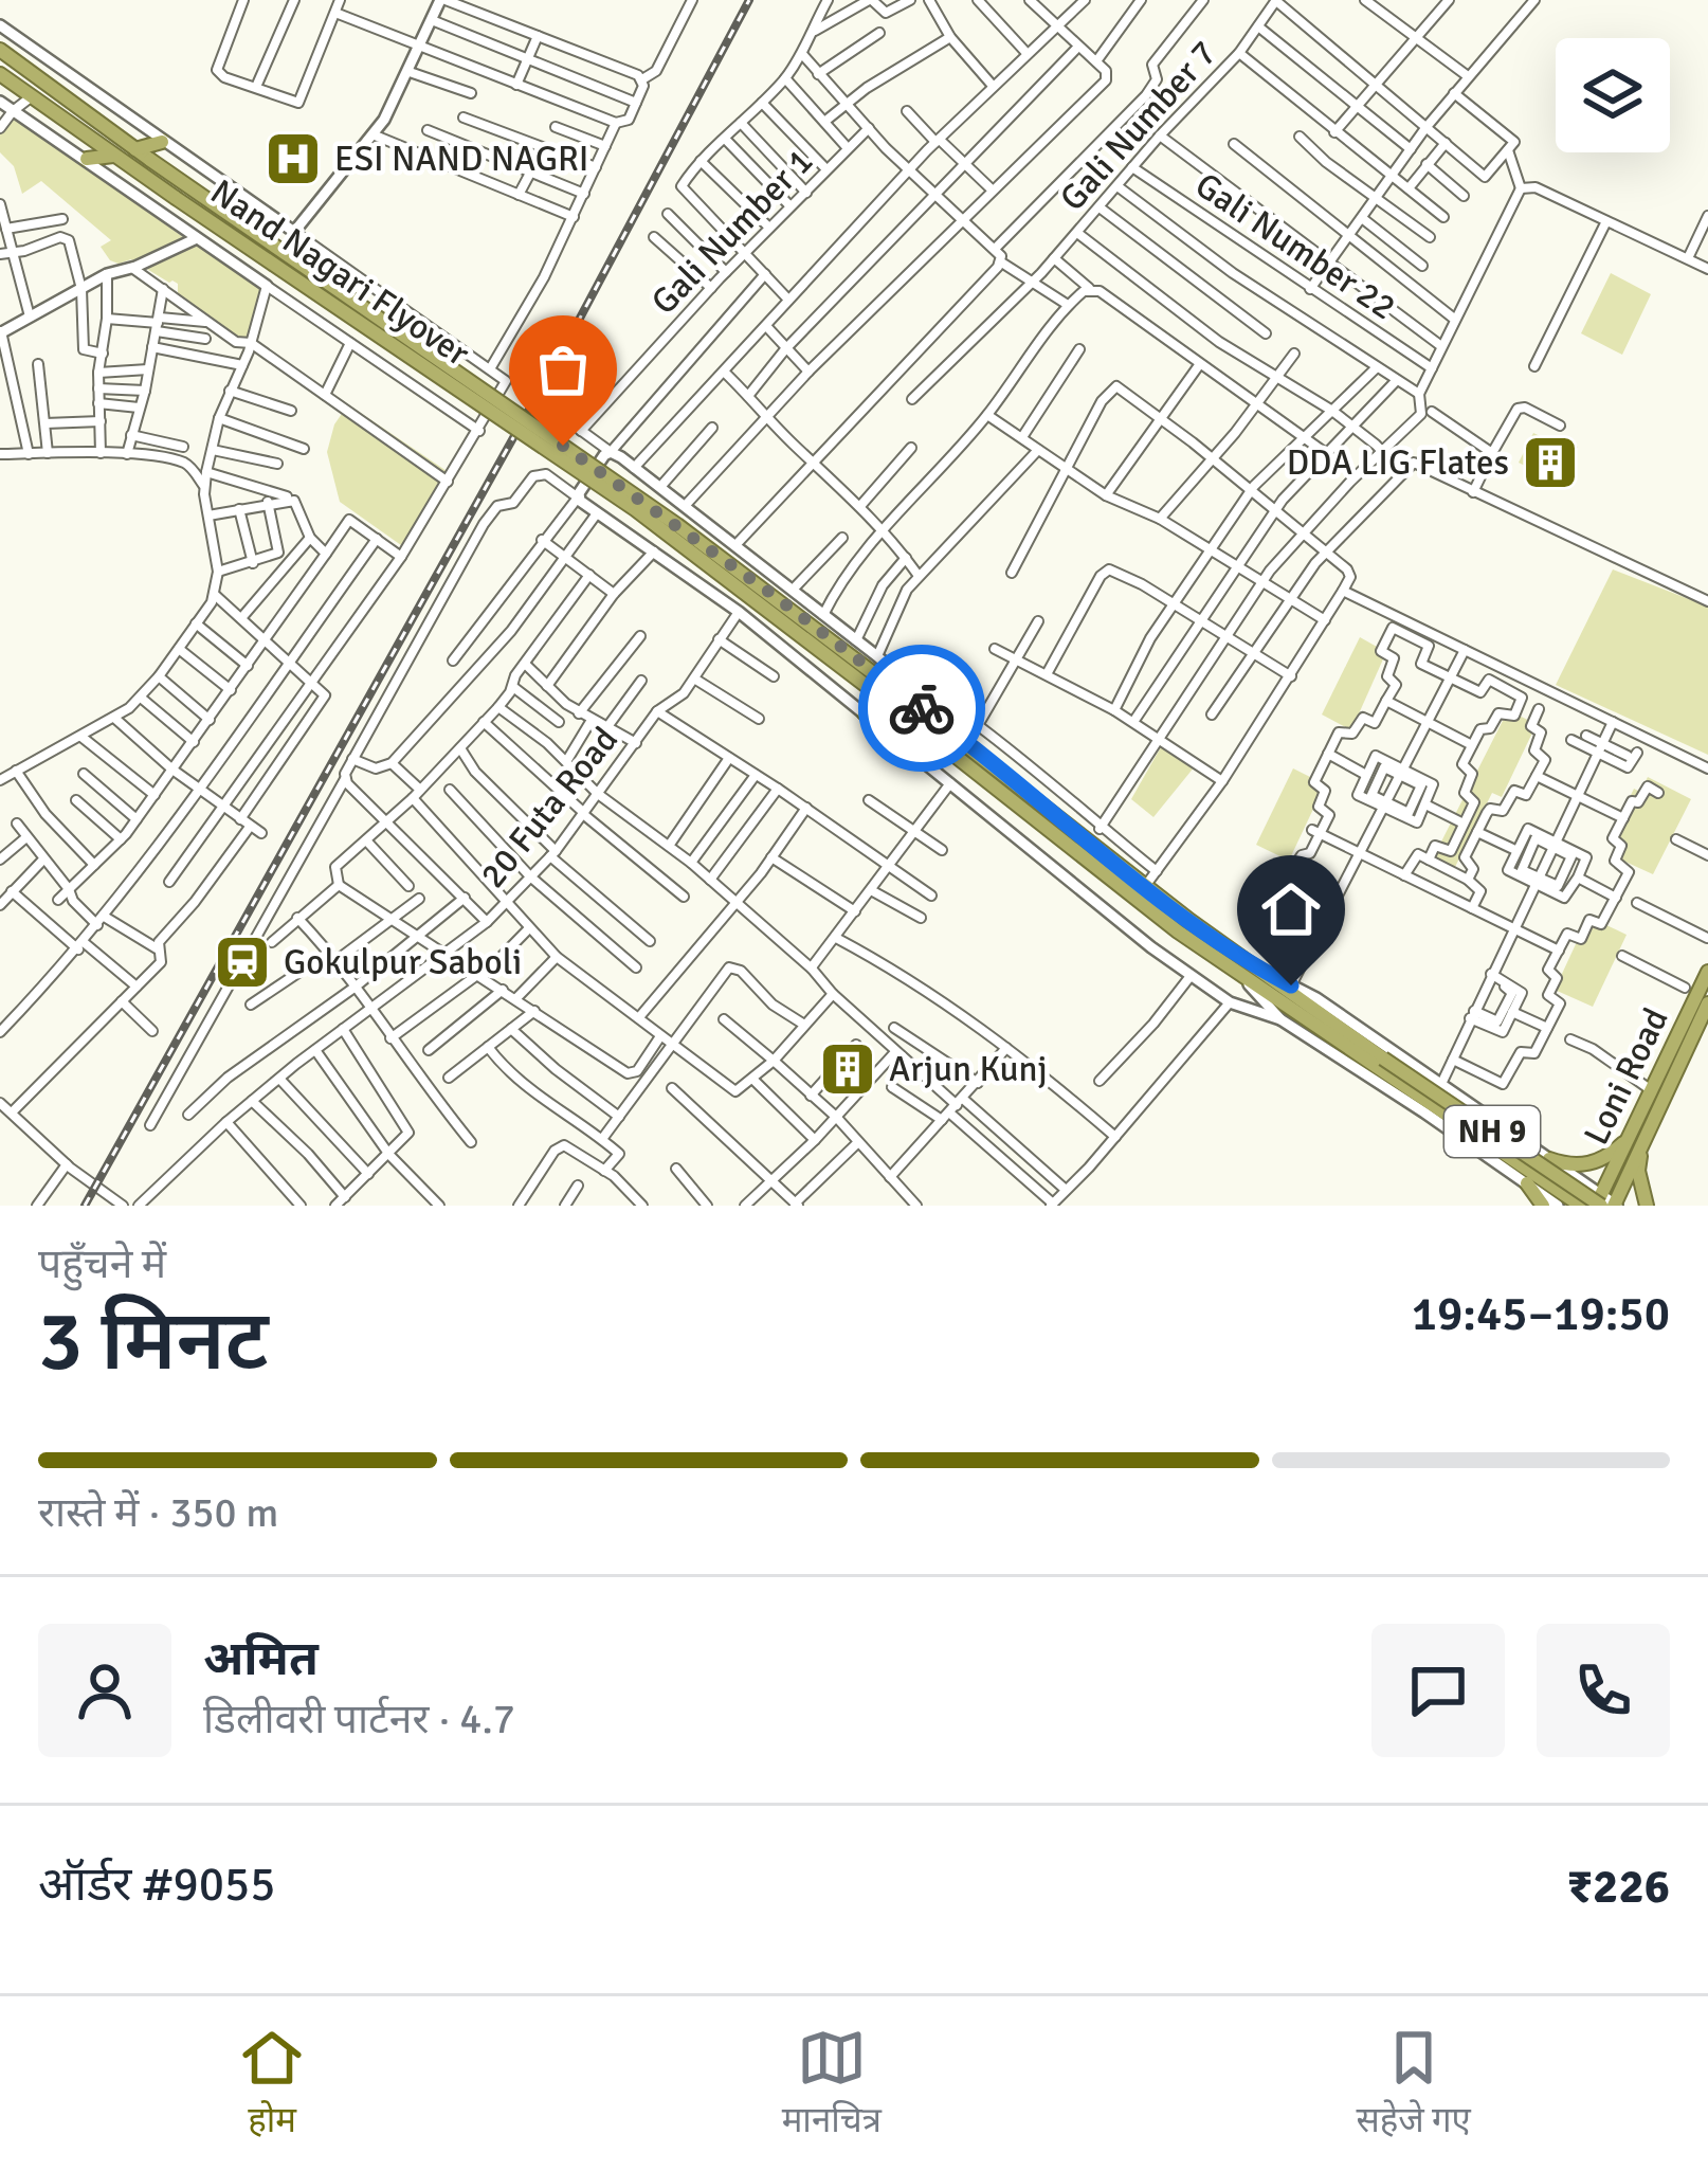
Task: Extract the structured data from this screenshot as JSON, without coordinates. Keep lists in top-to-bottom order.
{
  "streets": {
    "highway": ["Nand Nagari Flyover", "Loni Road", "NH 9"],
    "street": [
      "Gali Number 7",
      "Gali Number 1",
      "Gali Number 22",
      "20 Futa Road"
    ]
  },
  "crossings": [
    ["Gali Number 7", "Gali Number 22"],
    ["Nand Nagari Flyover", "NH 9"],
    ["Loni Road", "NH 9"]
  ],
  "places": {
    "hospital": ["ESI NAND NAGRI"],
    "building": ["DDA LIG Flates", "Arjun Kunj"],
    "station": ["Gokulpur Saboli"]
  },
  "page": {
    "heading": ["3 मिनट", "पहुँचने में", "19:45–19:50"],
    "panel": [
      "अमित",
      "डिलीवरी पार्टनर · 4.7",
      "ऑर्डर #9055",
      "₹226"
    ],
    "bar": "रास्ते में · 350 m",
    "tabs": ["होम", "मानचित्र", "सहेजे गए"]
  }
}
